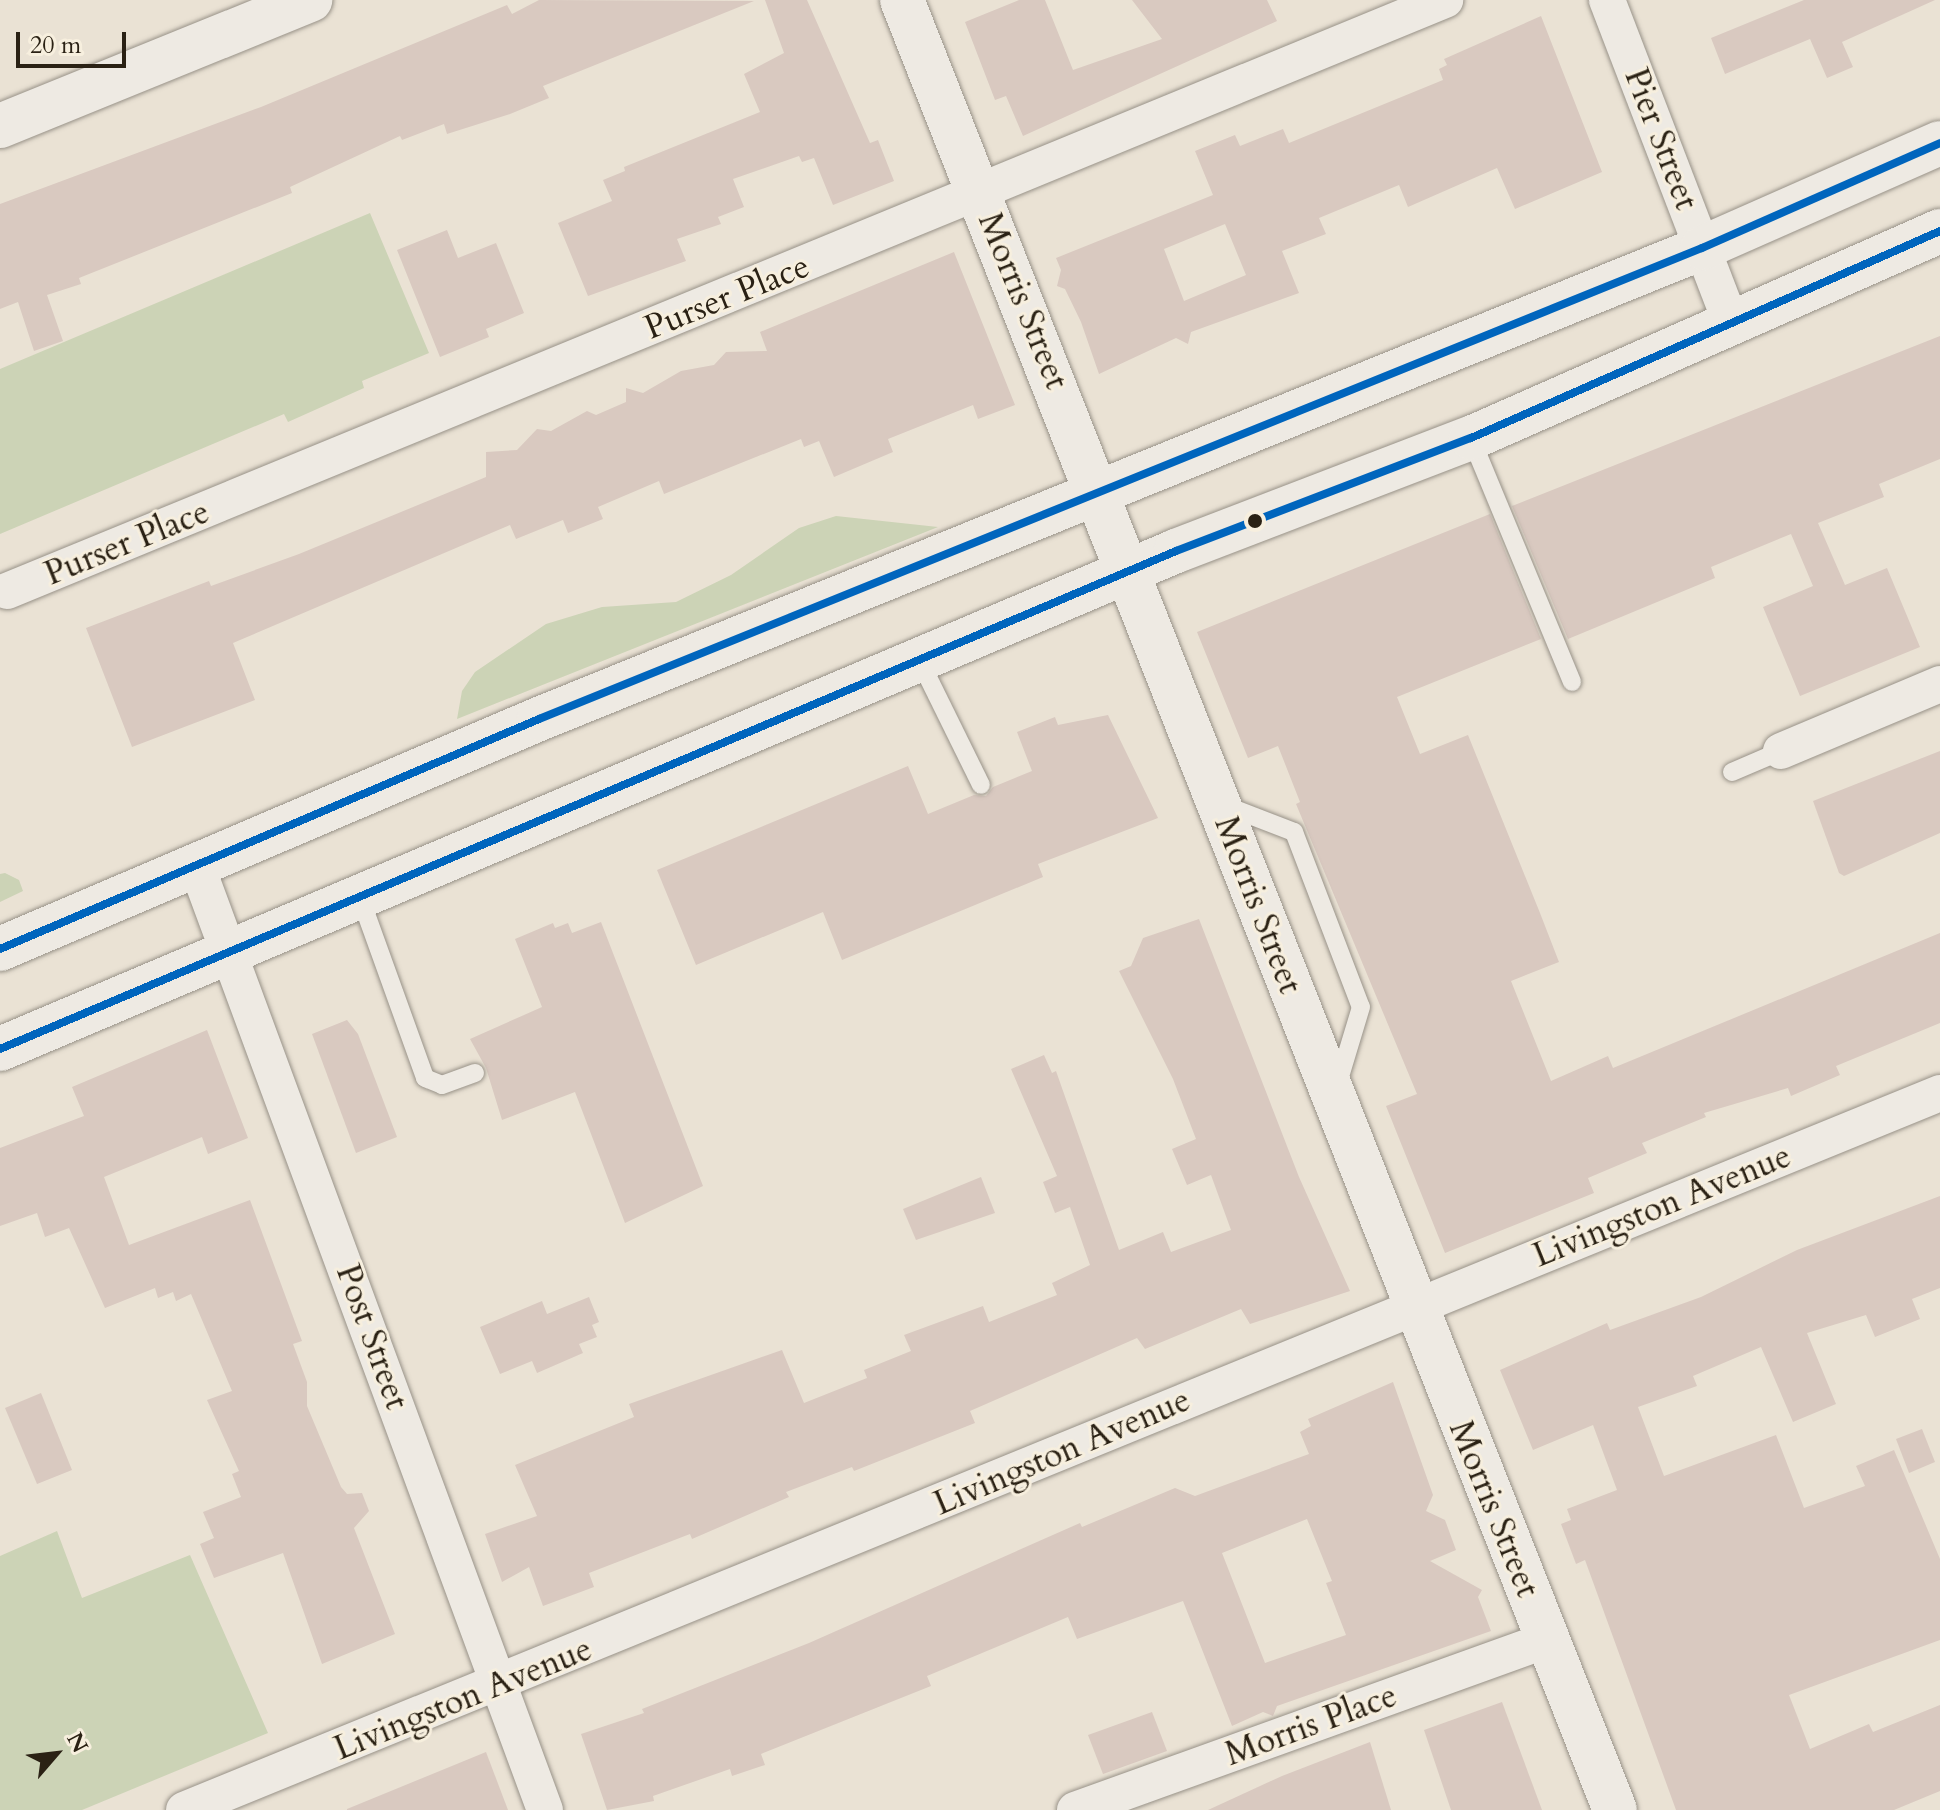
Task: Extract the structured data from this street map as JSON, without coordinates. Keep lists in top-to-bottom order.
{
  "streets": {
    "main road": ["Morris Street"],
    "street": [
      "Pier Street",
      "Purser Place",
      "Livingston Avenue",
      "Post Street",
      "Morris Place"
    ]
  },
  "crossings": [
    ["Purser Place", "Morris Street"],
    ["Morris Street", "Livingston Avenue"],
    ["Morris Street", "Morris Place"],
    ["Livingston Avenue", "Post Street"]
  ],
  "scale_bar": "20 m",
  "north": "top right"
}
